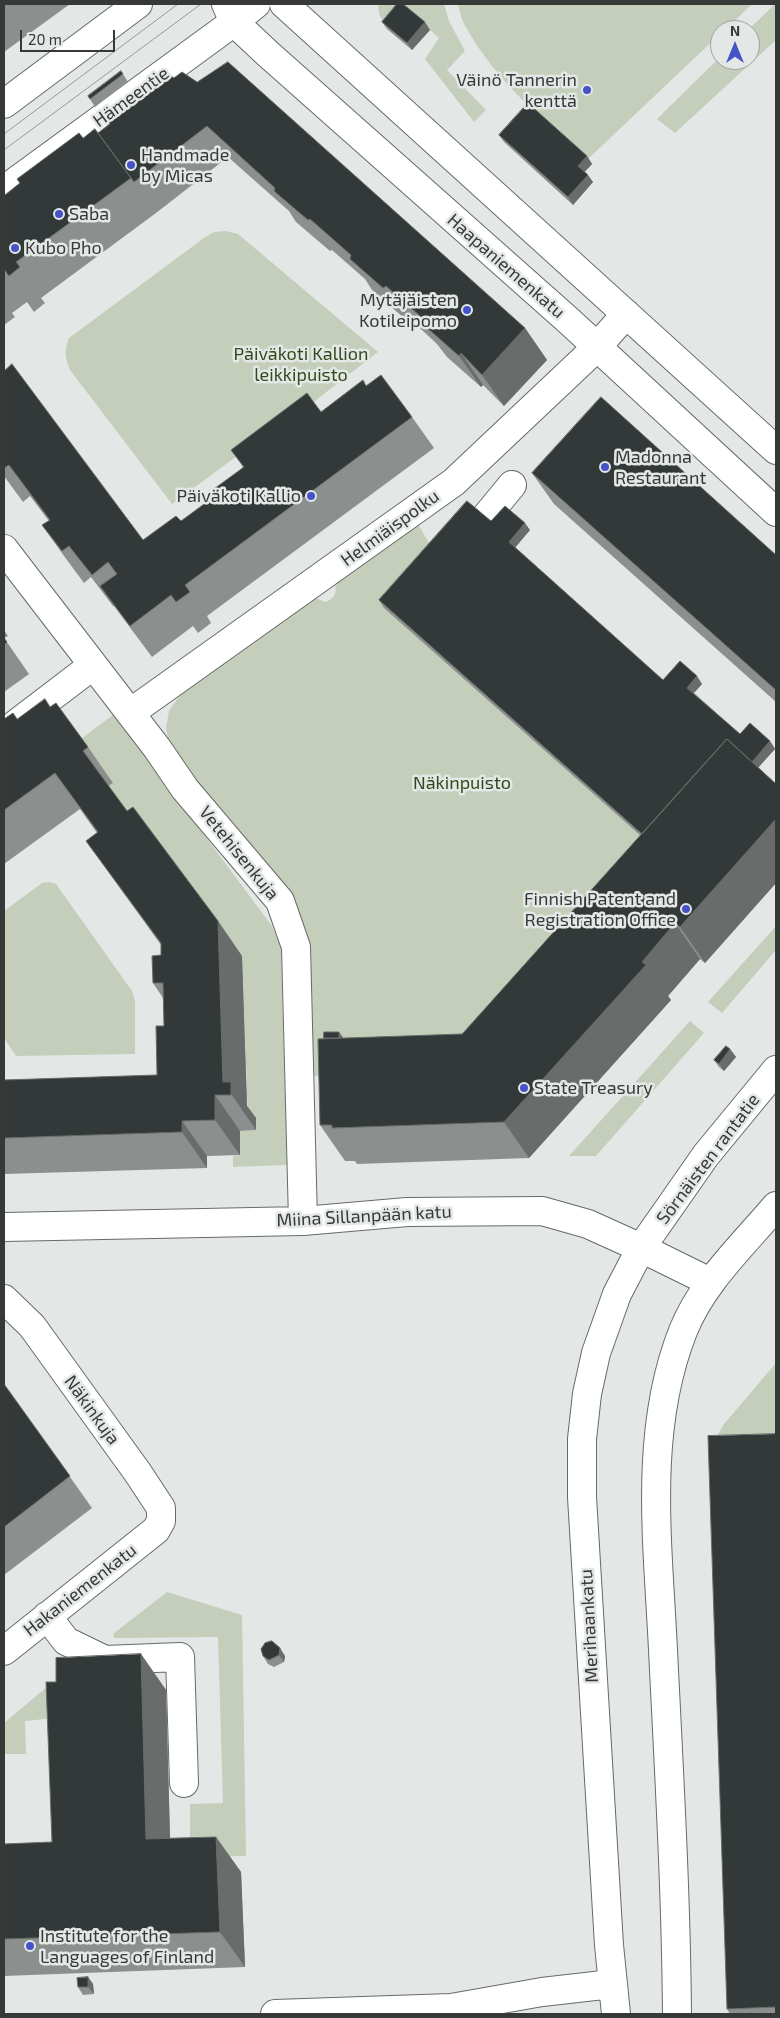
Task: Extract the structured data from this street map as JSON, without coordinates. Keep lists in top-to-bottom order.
{
  "streets": {
    "main road": [
      "Hämeentie",
      "Haapaniemenkatu",
      "Helmiäispolku",
      "Vetehisenkuja",
      "Sörnäisten rantatie",
      "Miina Sillanpään katu",
      "Näkinkuja",
      "Hakaniemenkatu",
      "Merihaankatu"
    ]
  },
  "crossings": [
    ["Hämeentie", "Haapaniemenkatu"],
    ["Haapaniemenkatu", "Helmiäispolku"],
    ["Helmiäispolku", "Vetehisenkuja"],
    ["Vetehisenkuja", "Miina Sillanpään katu"],
    ["Sörnäisten rantatie", "Miina Sillanpään katu"],
    ["Sörnäisten rantatie", "Merihaankatu"],
    ["Miina Sillanpään katu", "Merihaankatu"],
    ["Näkinkuja", "Hakaniemenkatu"]
  ],
  "parks": ["Päiväkoti Kallion leikkipuisto", "Näkinpuisto"],
  "places": [
    "Väinö Tannerin kenttä",
    "Handmade by Micas",
    "Saba",
    "Kubo Pho",
    "Mytäjäisten Kotileipomo",
    "Madonna Restaurant",
    "Päiväkoti Kallio",
    "Finnish Patent and Registration Office",
    "State Treasury",
    "Institute for the Languages of Finland"
  ],
  "scale_bar": "20 m",
  "north": "top"
}
